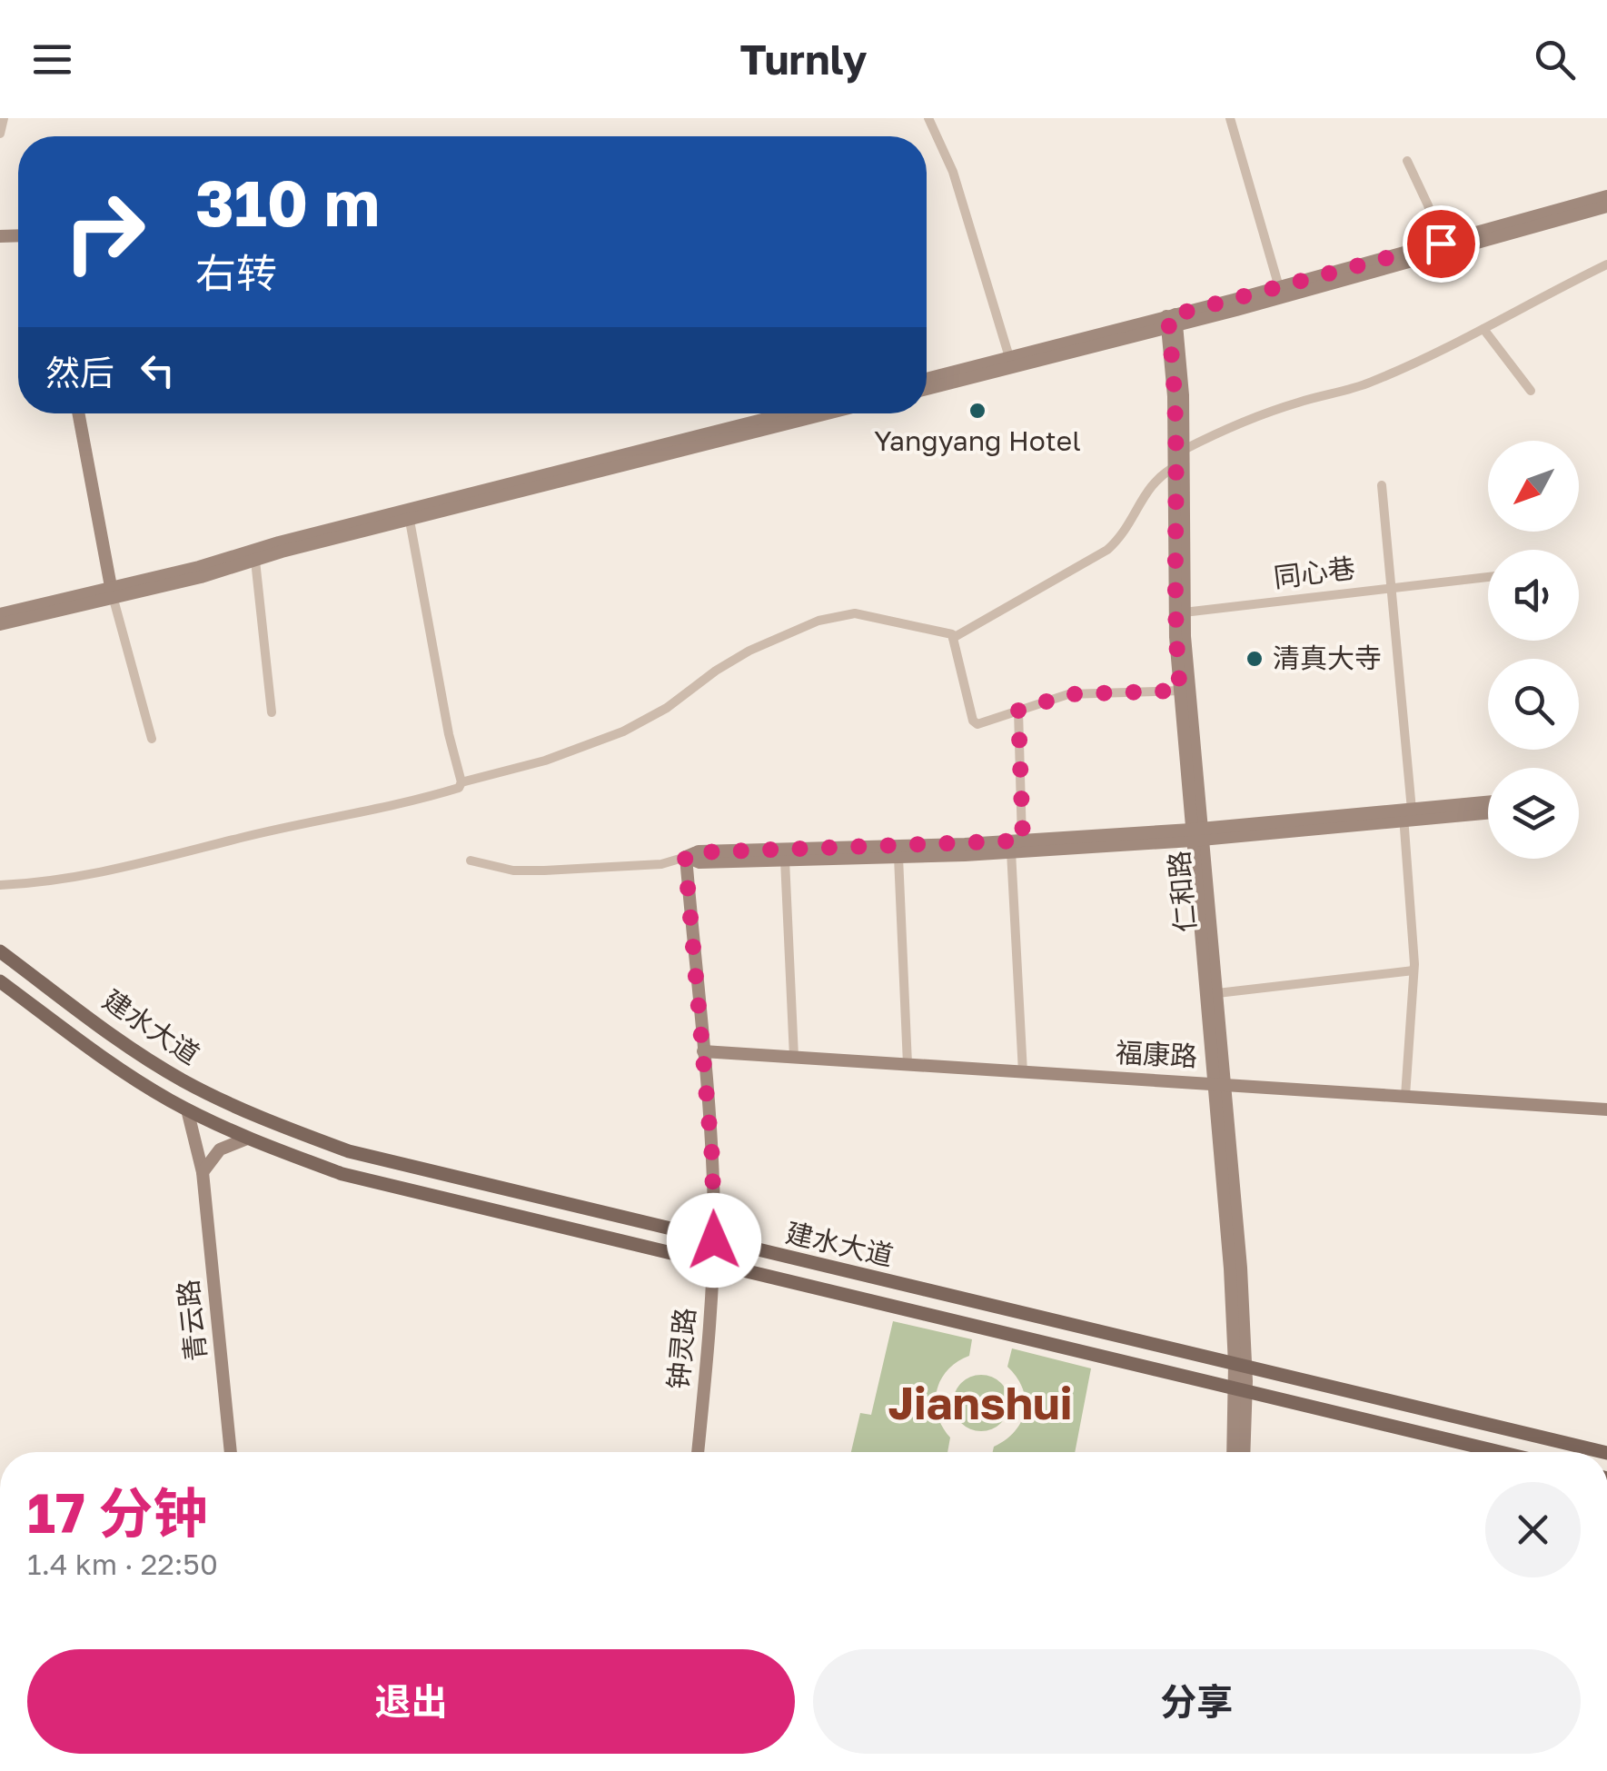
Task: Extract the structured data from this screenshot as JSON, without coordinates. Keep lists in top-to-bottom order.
{
  "streets": {
    "main road": [
      "仁和路",
      "建水大道",
      "福康路",
      "青云路",
      "钟灵路"
    ],
    "street": ["同心巷"]
  },
  "crossings": [
    ["同心巷", "仁和路"],
    ["同心巷", "福康路"],
    ["仁和路", "建水大道"],
    ["仁和路", "福康路"],
    ["建水大道", "青云路"],
    ["建水大道", "钟灵路"],
    ["福康路", "钟灵路"]
  ],
  "districts": ["Jianshui"],
  "places": ["Yangyang Hotel", "清真大寺"],
  "north": "bottom left",
  "page": {
    "header": "Turnly",
    "turn": ["310 m", "右转"],
    "then": "然后",
    "heading": ["17 分钟", "1.4 km · 22:50"],
    "buttons": ["退出", "分享"]
  }
}
